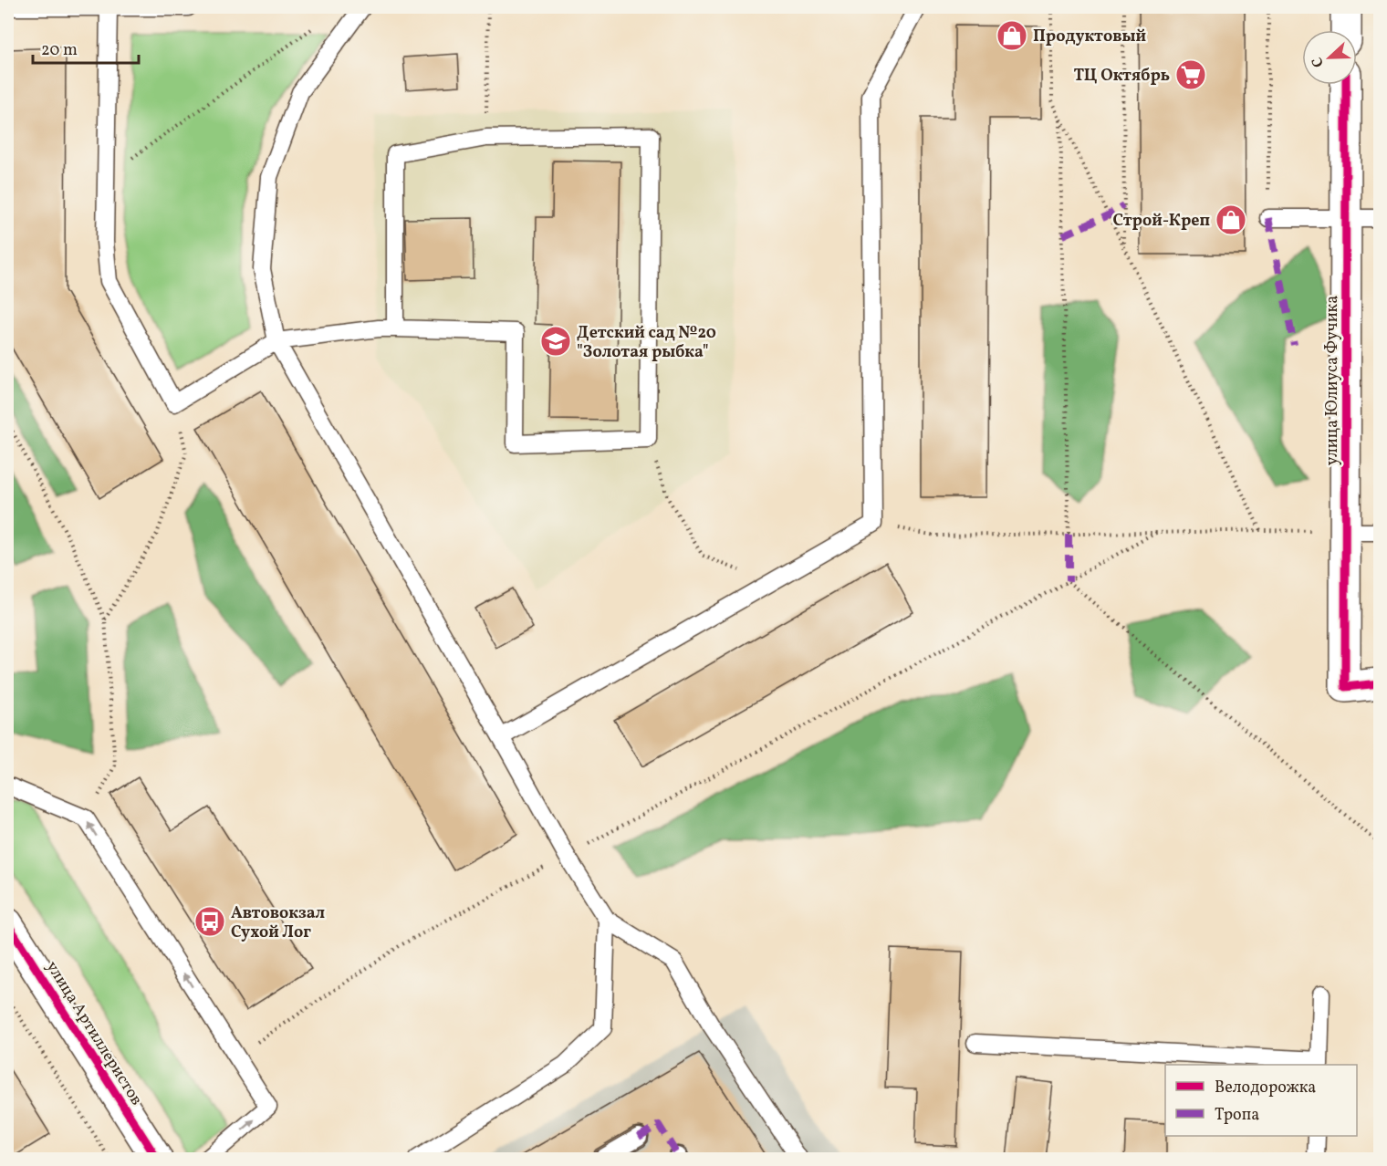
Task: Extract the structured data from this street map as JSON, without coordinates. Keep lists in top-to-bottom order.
{
  "streets": {
    "street": ["улица Юлиуса Фучика", "улица Артиллеристов"]
  },
  "places": {
    "shop": ["Продуктовый", "Строй-Креп"],
    "supermarket": ["ТЦ Октябрь"],
    "school or university": ["Детский сад №20 \"Золотая рыбка\""],
    "bus stop": ["Автовокзал Сухой Лог"]
  },
  "legend": ["Велодорожка", "Тропа"],
  "scale_bar": "20 m",
  "north": "left"
}
